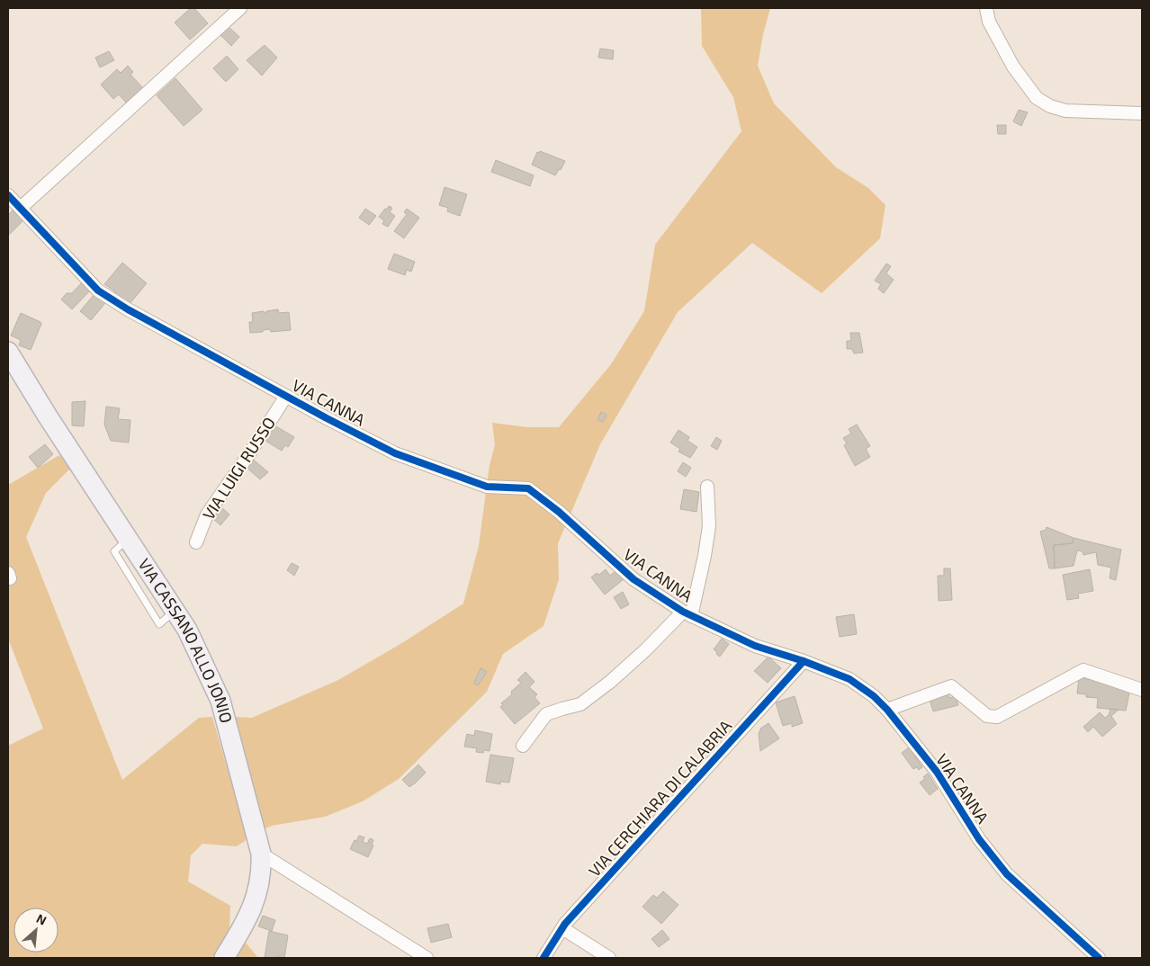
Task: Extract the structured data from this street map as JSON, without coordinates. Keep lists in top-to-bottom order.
{
  "streets": {
    "main road": ["VIA CASSANO ALLO JONIO"],
    "street": ["VIA CANNA", "VIA LUIGI RUSSO", "VIA CERCHIARA DI CALABRIA"]
  },
  "crossings": [
    ["VIA CANNA", "VIA LUIGI RUSSO"],
    ["VIA CANNA", "VIA CERCHIARA DI CALABRIA"]
  ],
  "north": "top right"
}
